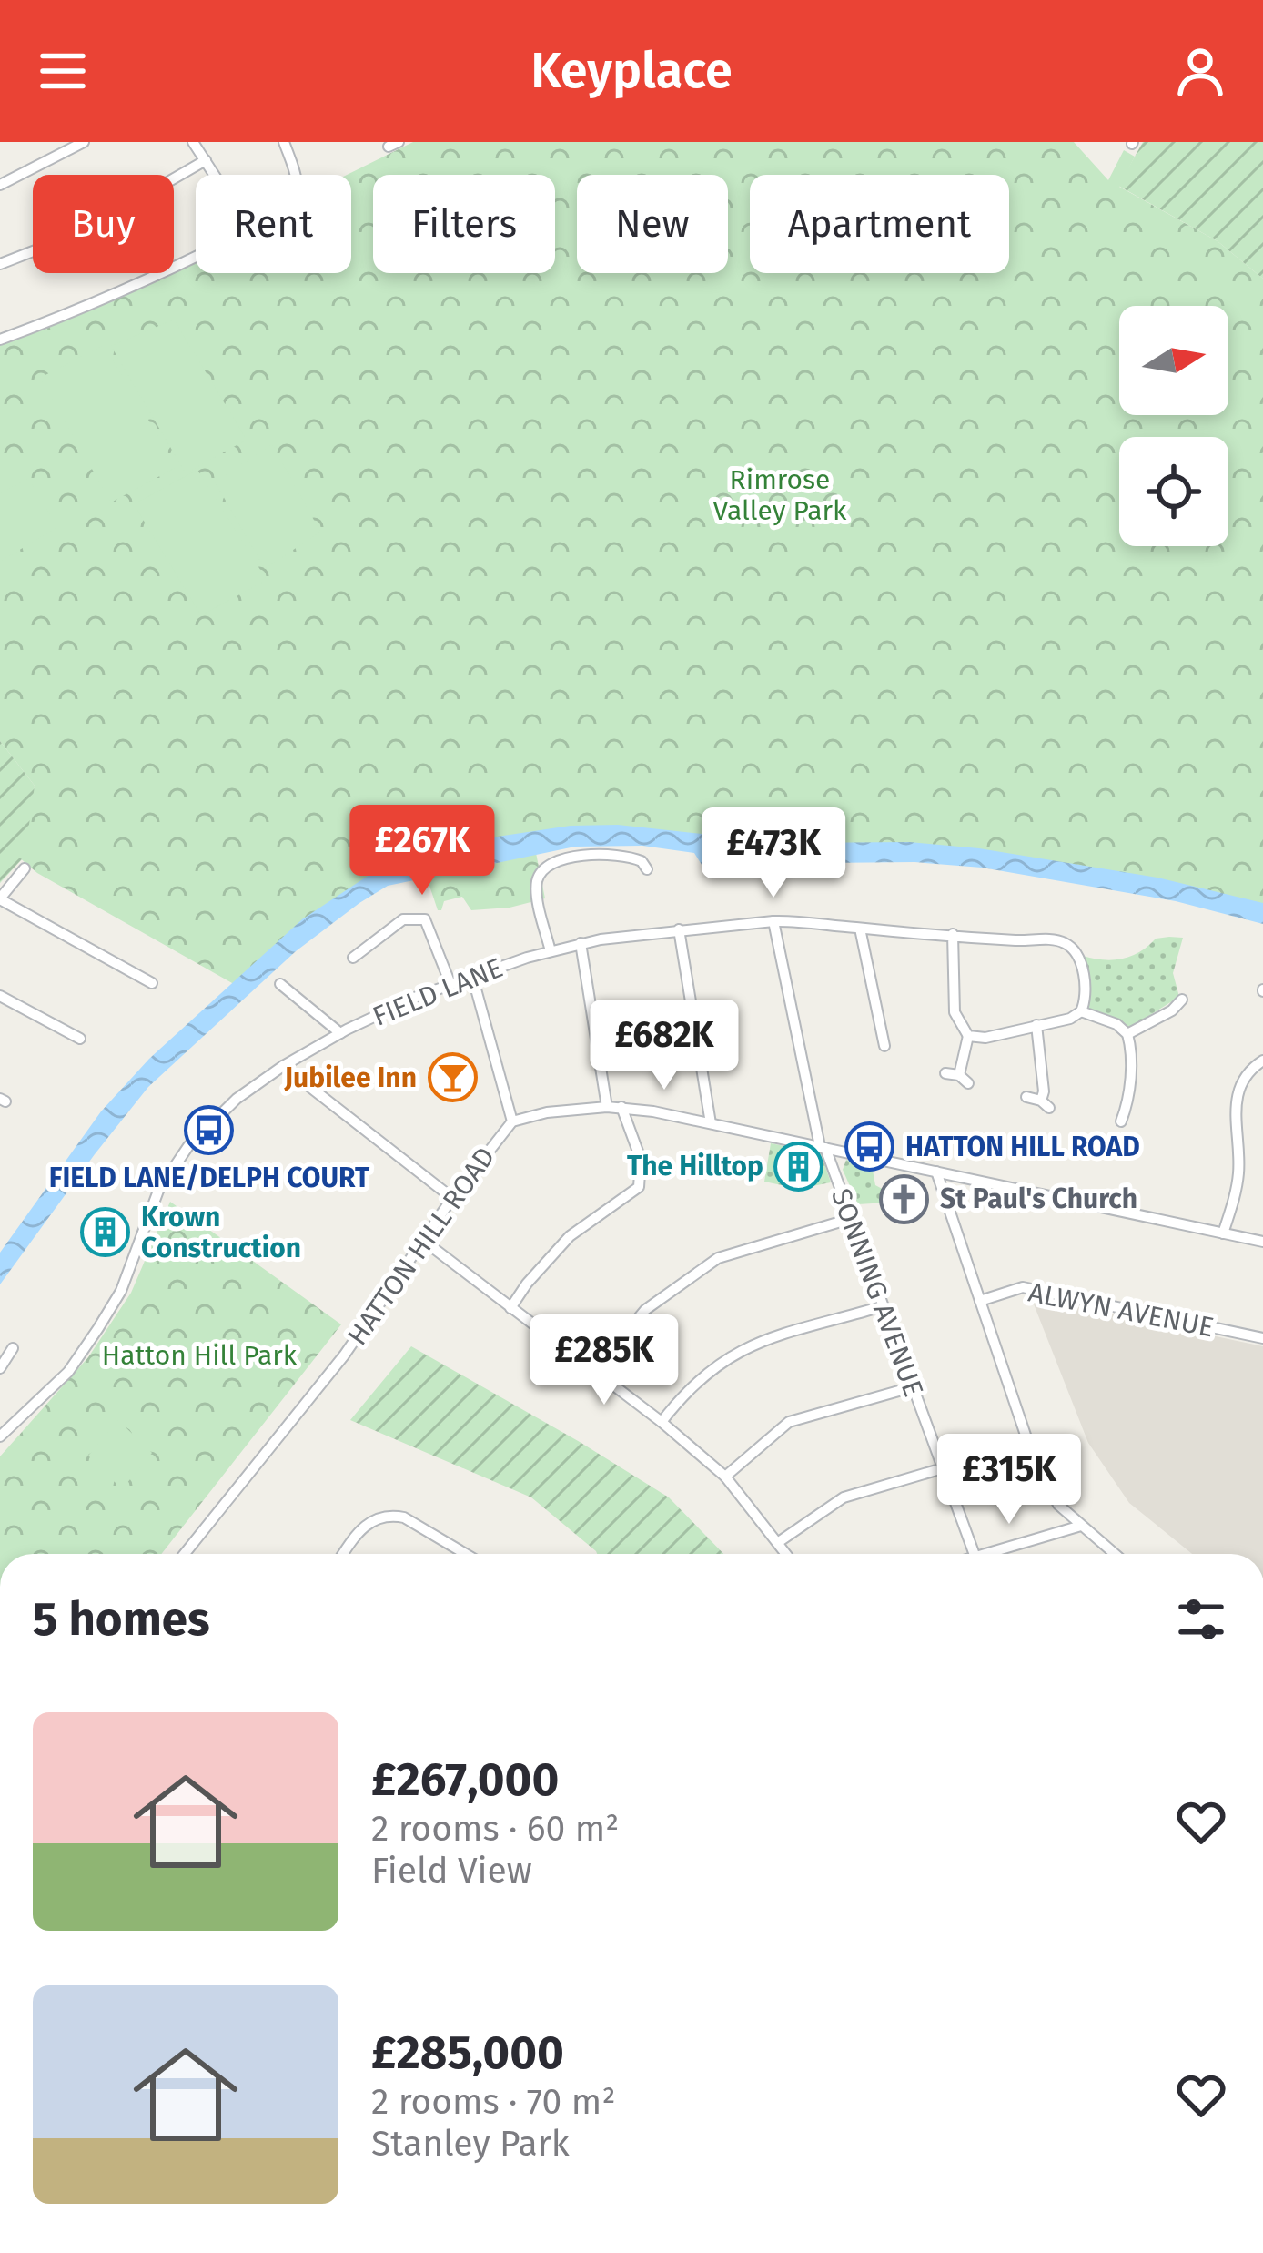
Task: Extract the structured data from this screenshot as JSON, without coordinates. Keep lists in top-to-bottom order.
{
  "streets": {
    "street": [
      "FIELD LANE",
      "HATTON HILL ROAD",
      "SONNING AVENUE",
      "ALWYN AVENUE"
    ]
  },
  "crossings": [
    ["FIELD LANE", "SONNING AVENUE"],
    ["HATTON HILL ROAD", "SONNING AVENUE"]
  ],
  "parks": ["Rimrose Valley Park", "Hatton Hill Park"],
  "places": {
    "bar": ["Jubilee Inn"],
    "bus stop": ["FIELD LANE/DELPH COURT", "HATTON HILL ROAD"],
    "building": ["The Hilltop", "Krown Construction"],
    "church": ["St Paul's Church"]
  },
  "north": "right",
  "page": {
    "header": "Keyplace",
    "chip": [
      "Buy",
      "Rent",
      "Filters",
      "New",
      "Apartment"
    ],
    "price": [
      "£267K",
      "£473K",
      "£682K",
      "£285K",
      "£315K"
    ],
    "heading": "5 homes",
    "list": [
      {
        "name": "£267,000",
        "note": "2 rooms · 60 m² · Field View"
      },
      {
        "name": "£285,000",
        "note": "2 rooms · 70 m² · Stanley Park"
      }
    ]
  }
}
